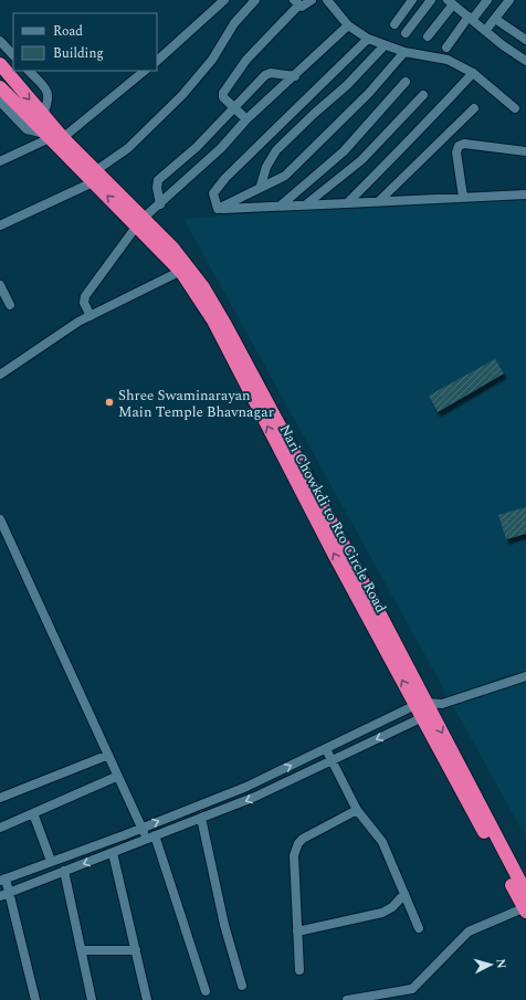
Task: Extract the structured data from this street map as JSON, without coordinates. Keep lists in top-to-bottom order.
{
  "streets": {
    "highway": ["Nari Chowkdi to Rto Circle Road"]
  },
  "places": ["Shree Swaminarayan Main Temple Bhavnagar"],
  "legend": ["Road", "Building"],
  "north": "right"
}
